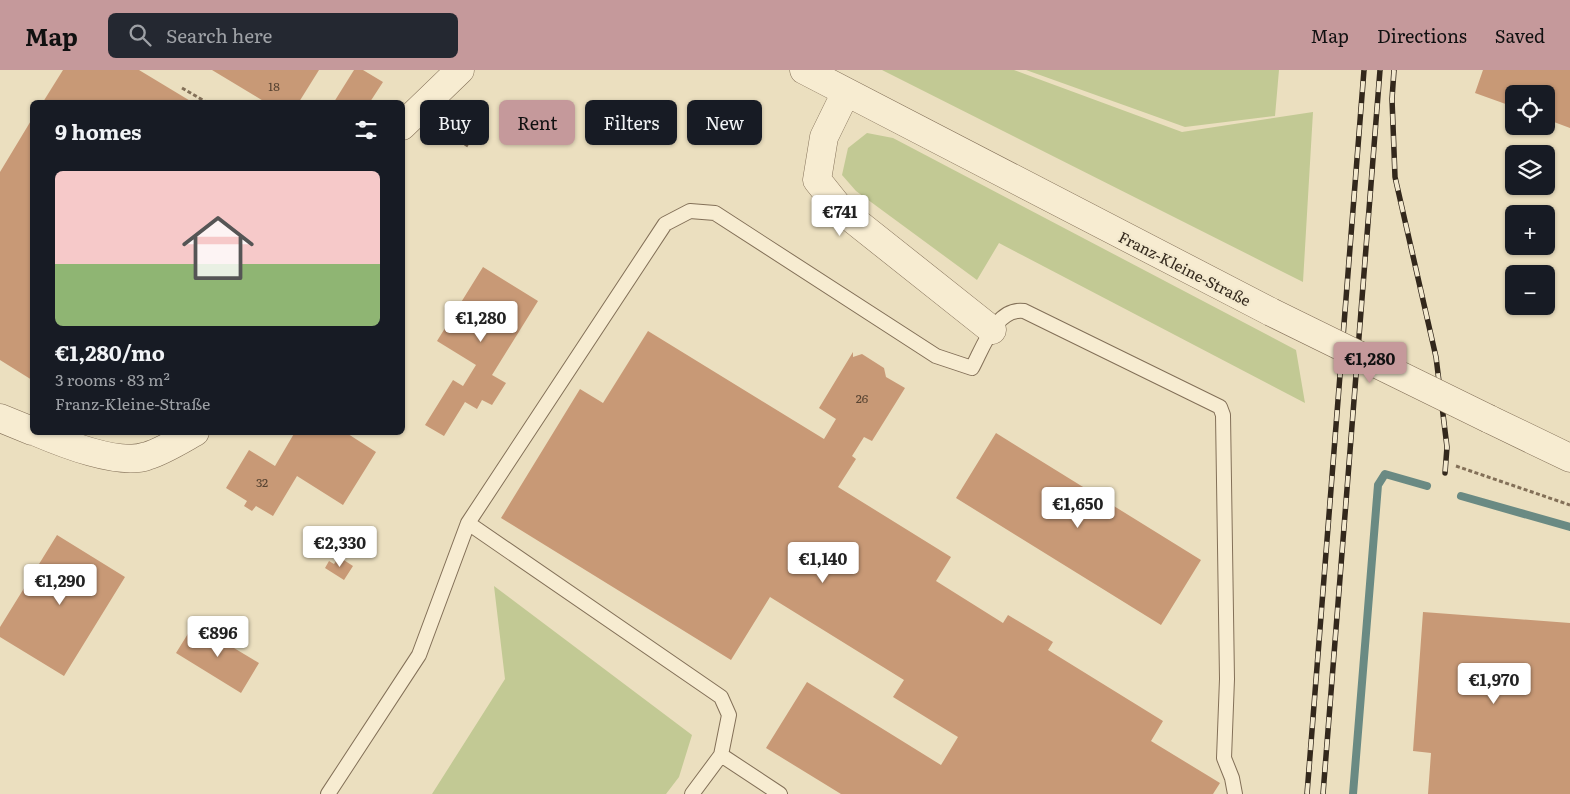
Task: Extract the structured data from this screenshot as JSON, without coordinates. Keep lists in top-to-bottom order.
{
  "streets": {
    "street": ["Franz-Kleine-Straße"]
  },
  "house_numbers": ["18", "26", "32"],
  "page": {
    "header": "Map",
    "search": "Search here",
    "nav": ["Map", "Directions", "Saved"],
    "map_buttons": ["+", "−"],
    "chip": [
      "Buy",
      "Rent",
      "Filters",
      "New"
    ],
    "heading": "9 homes",
    "list": [
      {
        "name": "€1,280/mo",
        "note": "3 rooms · 83 m² · Franz-Kleine-Straße"
      }
    ],
    "price": [
      "€741",
      "€1,280",
      "€1,280",
      "€1,650",
      "€2,330",
      "€1,140",
      "€1,290",
      "€896",
      "€1,970"
    ]
  }
}
